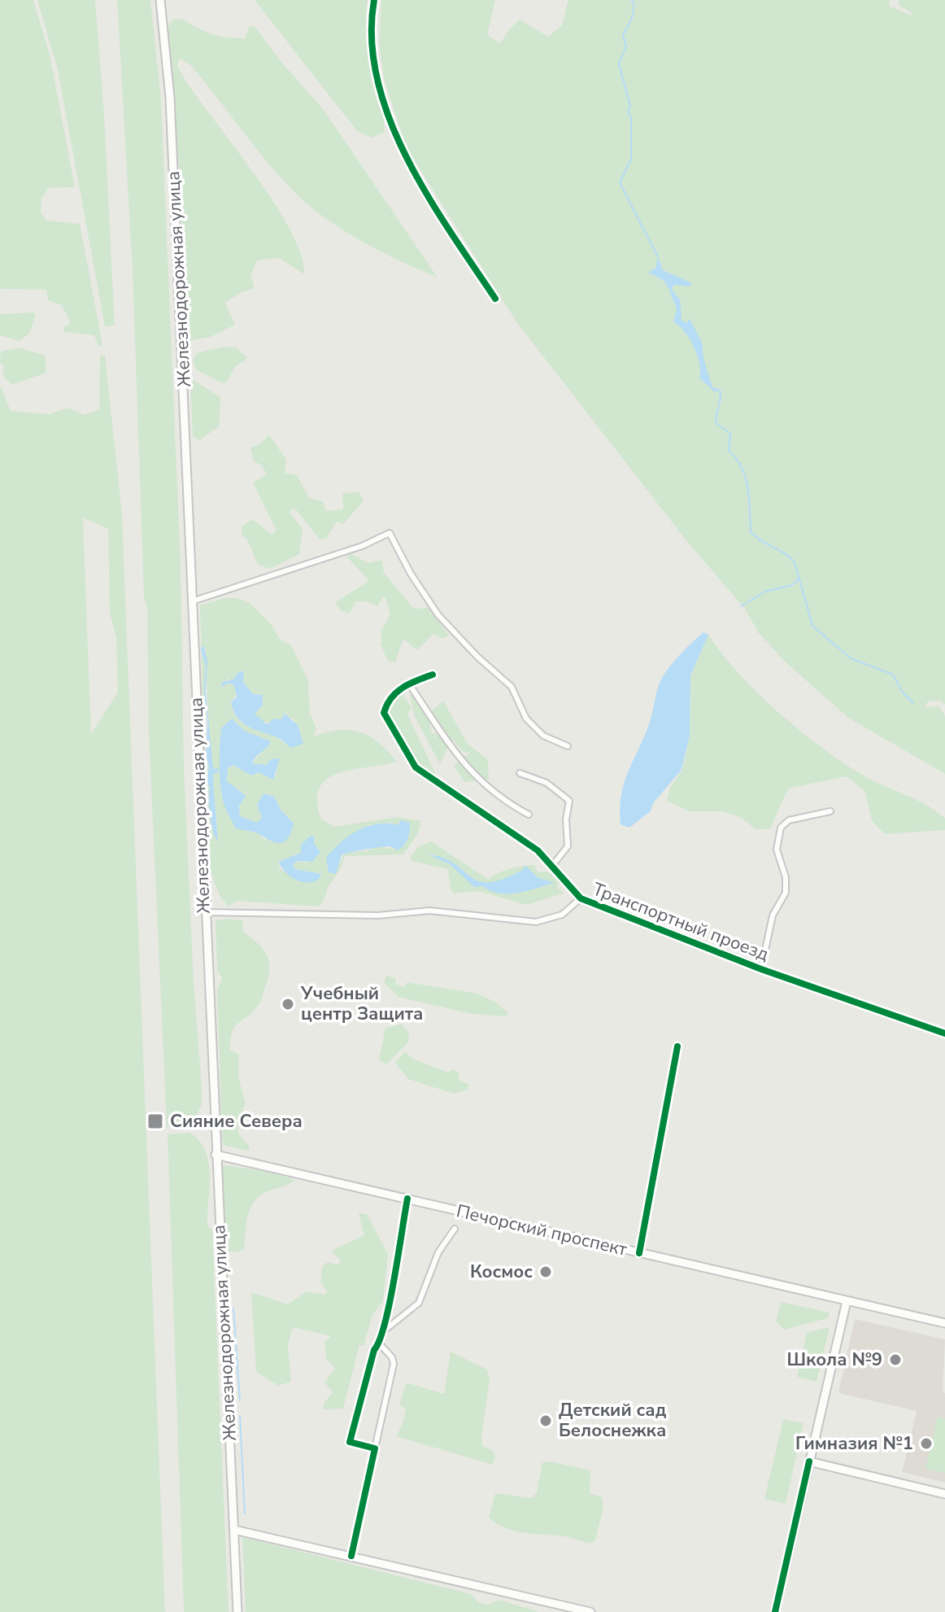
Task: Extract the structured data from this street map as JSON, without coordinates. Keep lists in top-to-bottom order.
{
  "streets": {
    "main road": ["Железнодорожная улица", "Печорский проспект"],
    "street": ["Транспортный проезд"]
  },
  "crossings": [
    ["Железнодорожная улица", "Печорский проспект"]
  ],
  "places": {
    "other": [
      "Учебный центр Защита",
      "Космос",
      "Школа №9",
      "Детский сад Белоснежка",
      "Гимназия №1"
    ],
    "transit": ["Сияние Севера"]
  }
}
